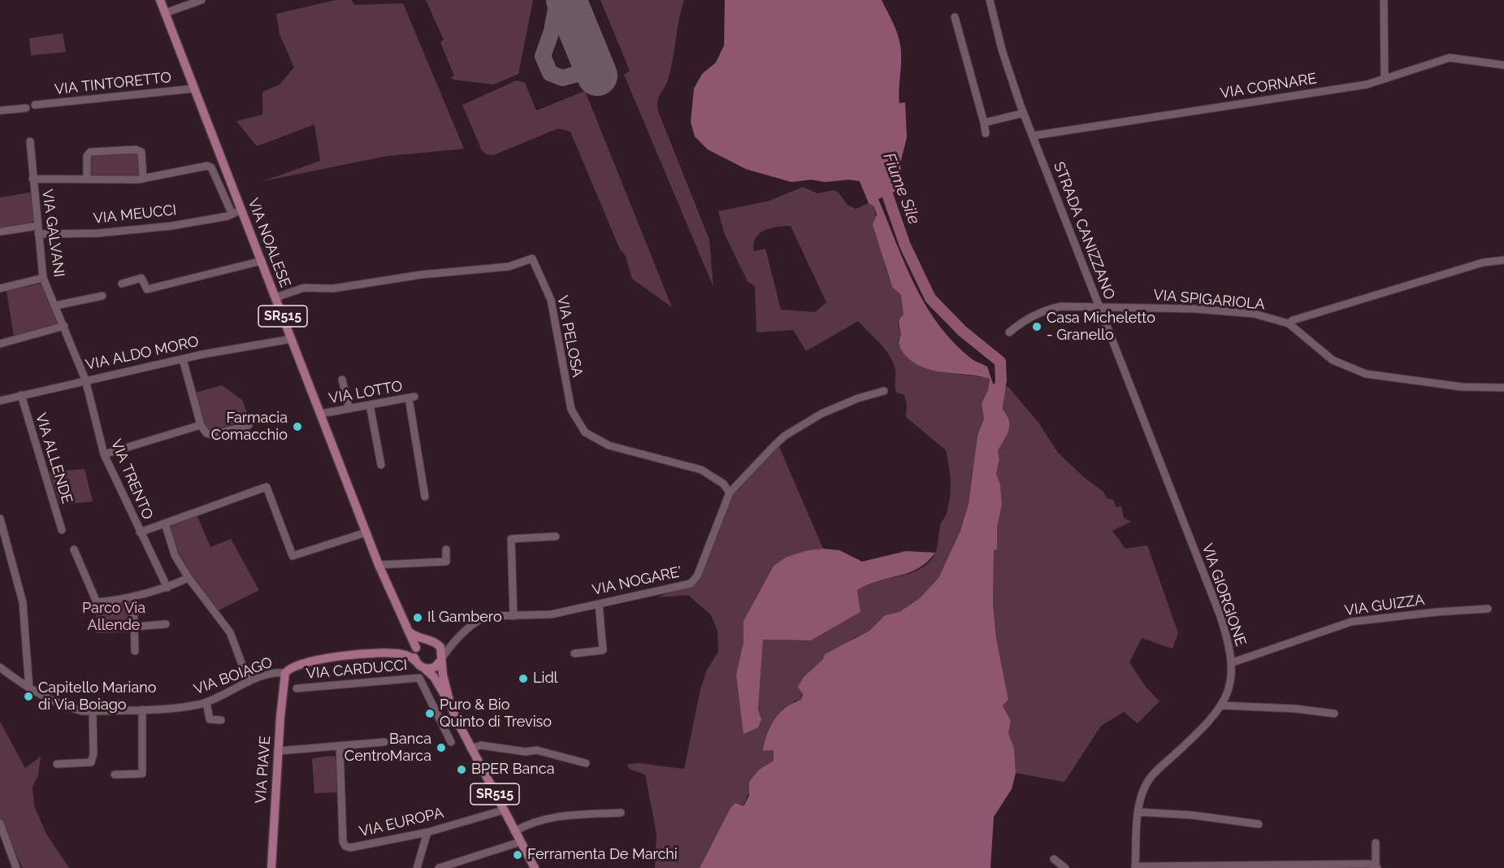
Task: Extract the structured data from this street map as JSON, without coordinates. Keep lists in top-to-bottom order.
{
  "streets": {
    "main road": [
      "VIA NOALESE",
      "SR515",
      "VIA BOIAGO",
      "VIA PIAVE"
    ],
    "street": [
      "VIA TINTORETTO",
      "VIA CORNARE",
      "VIA MEUCCI",
      "STRADA CANIZZANO",
      "VIA GALVANI",
      "VIA SPIGARIOLA",
      "VIA PELOSA",
      "VIA ALDO MORO",
      "VIA LOTTO",
      "VIA ALLENDE",
      "VIA TRENTO",
      "VIA NOGARE'",
      "VIA GIORGIONE",
      "VIA GUIZZA",
      "VIA CARDUCCI",
      "VIA EUROPA"
    ]
  },
  "crossings": [
    ["VIA TINTORETTO", "VIA NOALESE"],
    ["VIA CORNARE", "STRADA CANIZZANO"],
    ["VIA MEUCCI", "VIA GALVANI"],
    ["VIA MEUCCI", "VIA NOALESE"],
    ["STRADA CANIZZANO", "VIA SPIGARIOLA"],
    ["STRADA CANIZZANO", "VIA GIORGIONE"],
    ["VIA GALVANI", "VIA ALDO MORO"],
    ["VIA GALVANI", "VIA TRENTO"],
    ["VIA NOALESE", "SR515"],
    ["VIA NOALESE", "VIA PELOSA"],
    ["VIA NOALESE", "VIA ALDO MORO"],
    ["VIA NOALESE", "VIA LOTTO"],
    ["VIA NOALESE", "VIA NOGARE'"],
    ["VIA NOALESE", "VIA BOIAGO"],
    ["SR515", "VIA NOGARE'"],
    ["SR515", "VIA BOIAGO"],
    ["SR515", "VIA EUROPA"],
    ["VIA PELOSA", "VIA NOGARE'"],
    ["VIA ALDO MORO", "VIA ALLENDE"],
    ["VIA ALDO MORO", "VIA TRENTO"],
    ["VIA NOGARE'", "VIA BOIAGO"],
    ["VIA GIORGIONE", "VIA GUIZZA"],
    ["VIA BOIAGO", "VIA PIAVE"]
  ],
  "water": ["Fiume Sile"],
  "parks": ["Parco Via Allende"],
  "places": [
    "Casa Micheletto - Granello",
    "Farmacia Comacchio",
    "Il Gambero",
    "Lidl",
    "Capitello Mariano di Via Boiago",
    "Puro & Bio Quinto di Treviso",
    "Banca CentroMarca",
    "BPER Banca",
    "Ferramenta De Marchi"
  ]
}
